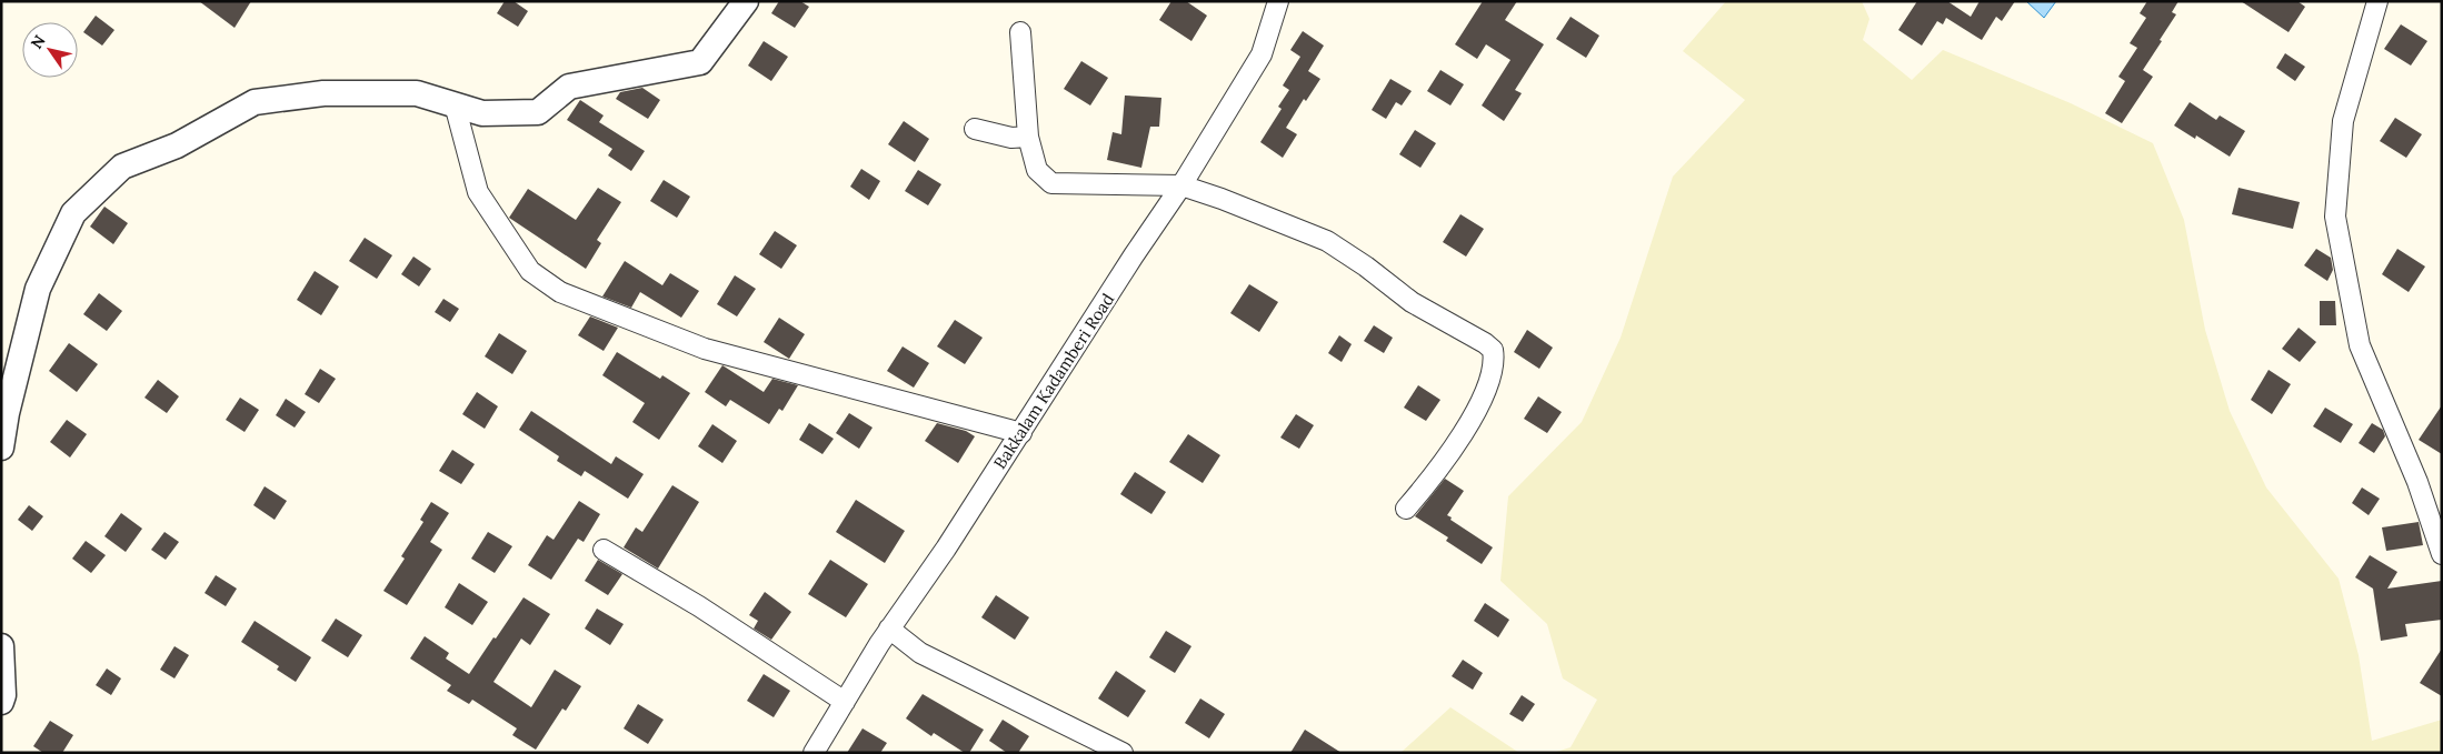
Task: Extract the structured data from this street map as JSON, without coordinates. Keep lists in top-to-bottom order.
{
  "streets": {
    "street": ["Bakkalam Kadamberi Road"]
  },
  "north": "top left"
}
